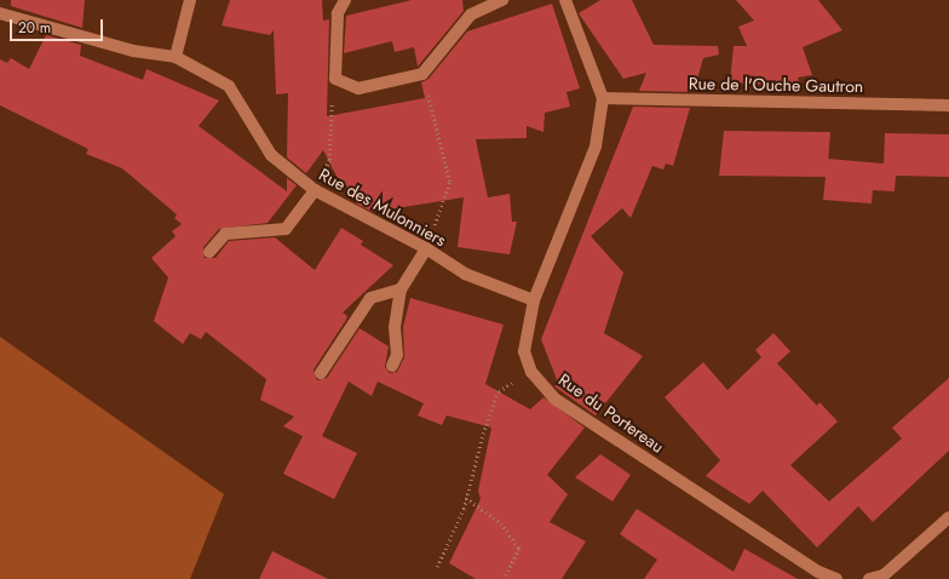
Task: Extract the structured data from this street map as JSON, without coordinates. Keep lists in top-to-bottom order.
{
  "streets": {
    "street": ["Rue de l'Ouche Gautron", "Rue des Mulonniers", "Rue du Portereau"]
  },
  "crossings": [
    ["Rue de l'Ouche Gautron", "Rue du Portereau"],
    ["Rue des Mulonniers", "Rue du Portereau"]
  ],
  "scale_bar": "20 m"
}
